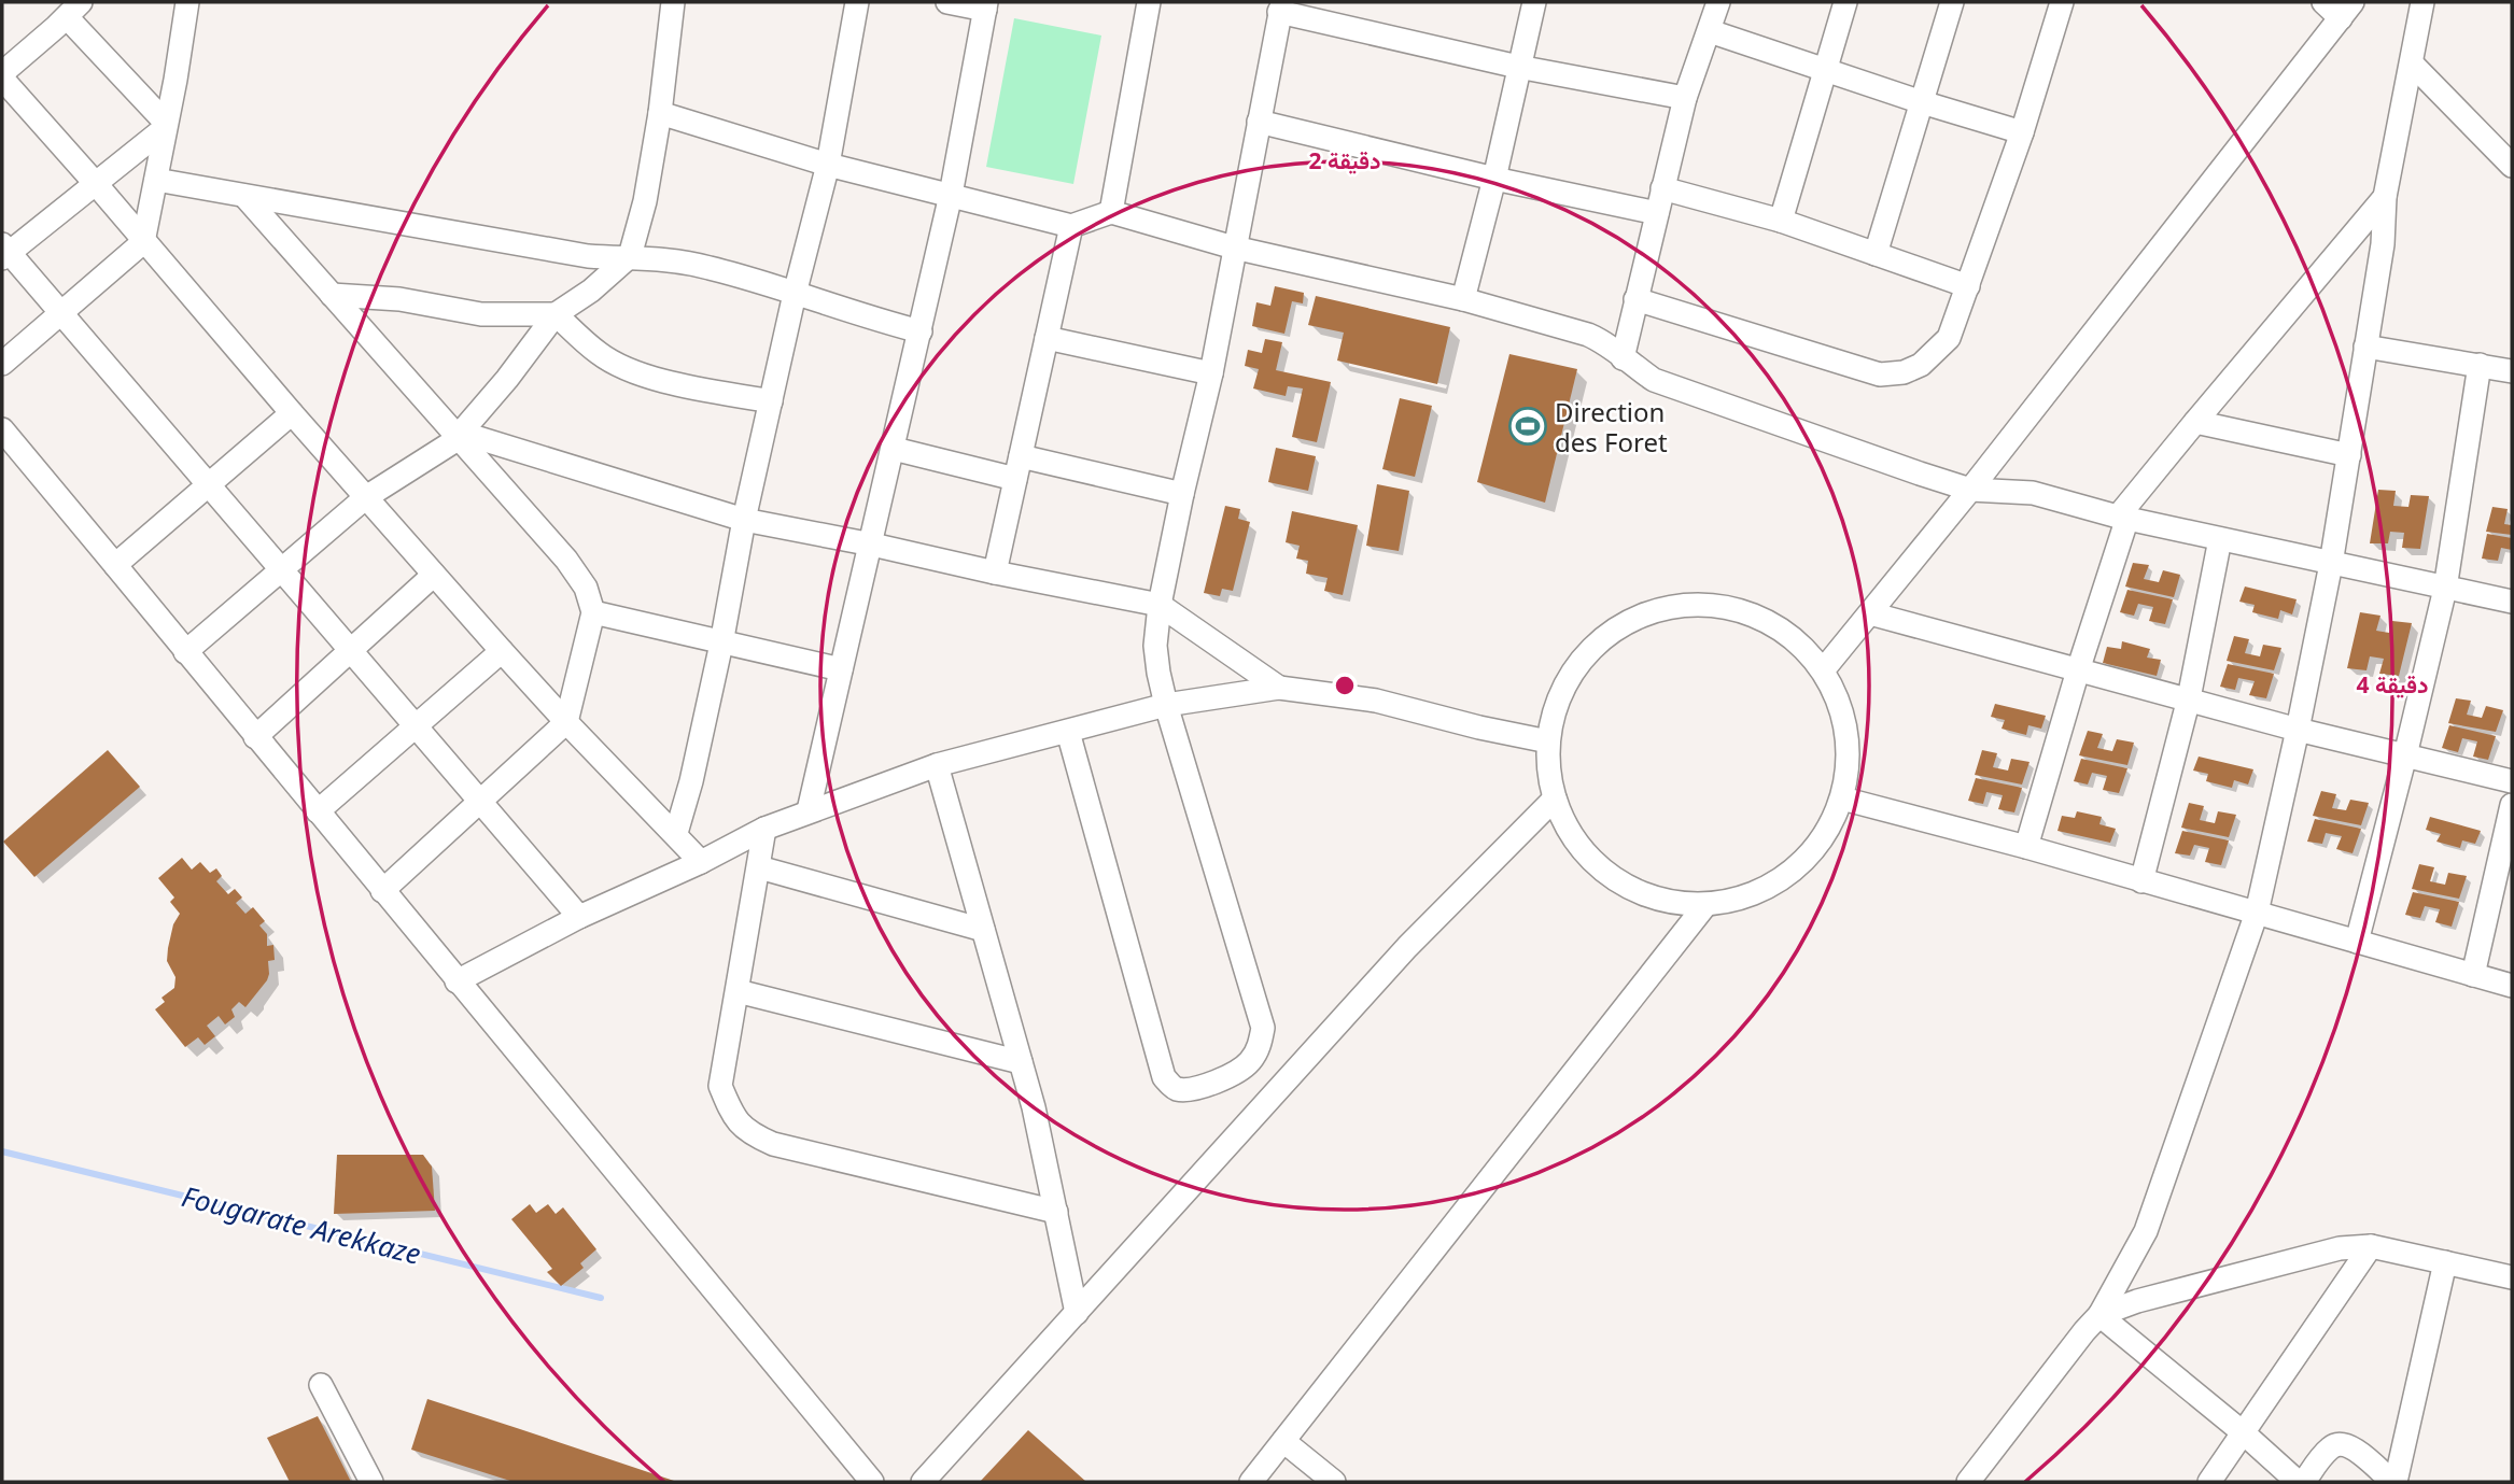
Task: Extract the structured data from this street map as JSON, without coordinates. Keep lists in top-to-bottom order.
{
  "water": ["Fougarate Arekkaze"],
  "places": {
    "sports": ["Direction des Foret"]
  },
  "rings": ["2 دقيقة", "4 دقيقة"]
}
